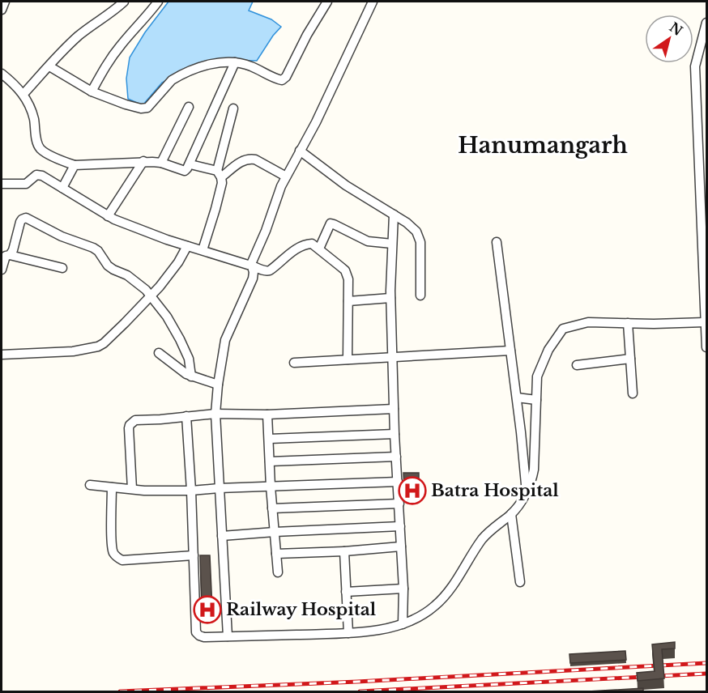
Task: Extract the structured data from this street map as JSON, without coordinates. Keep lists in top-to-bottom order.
{
  "districts": ["Hanumangarh"],
  "places": {
    "hospital": ["Batra Hospital", "Railway Hospital"]
  },
  "north": "top right"
}
